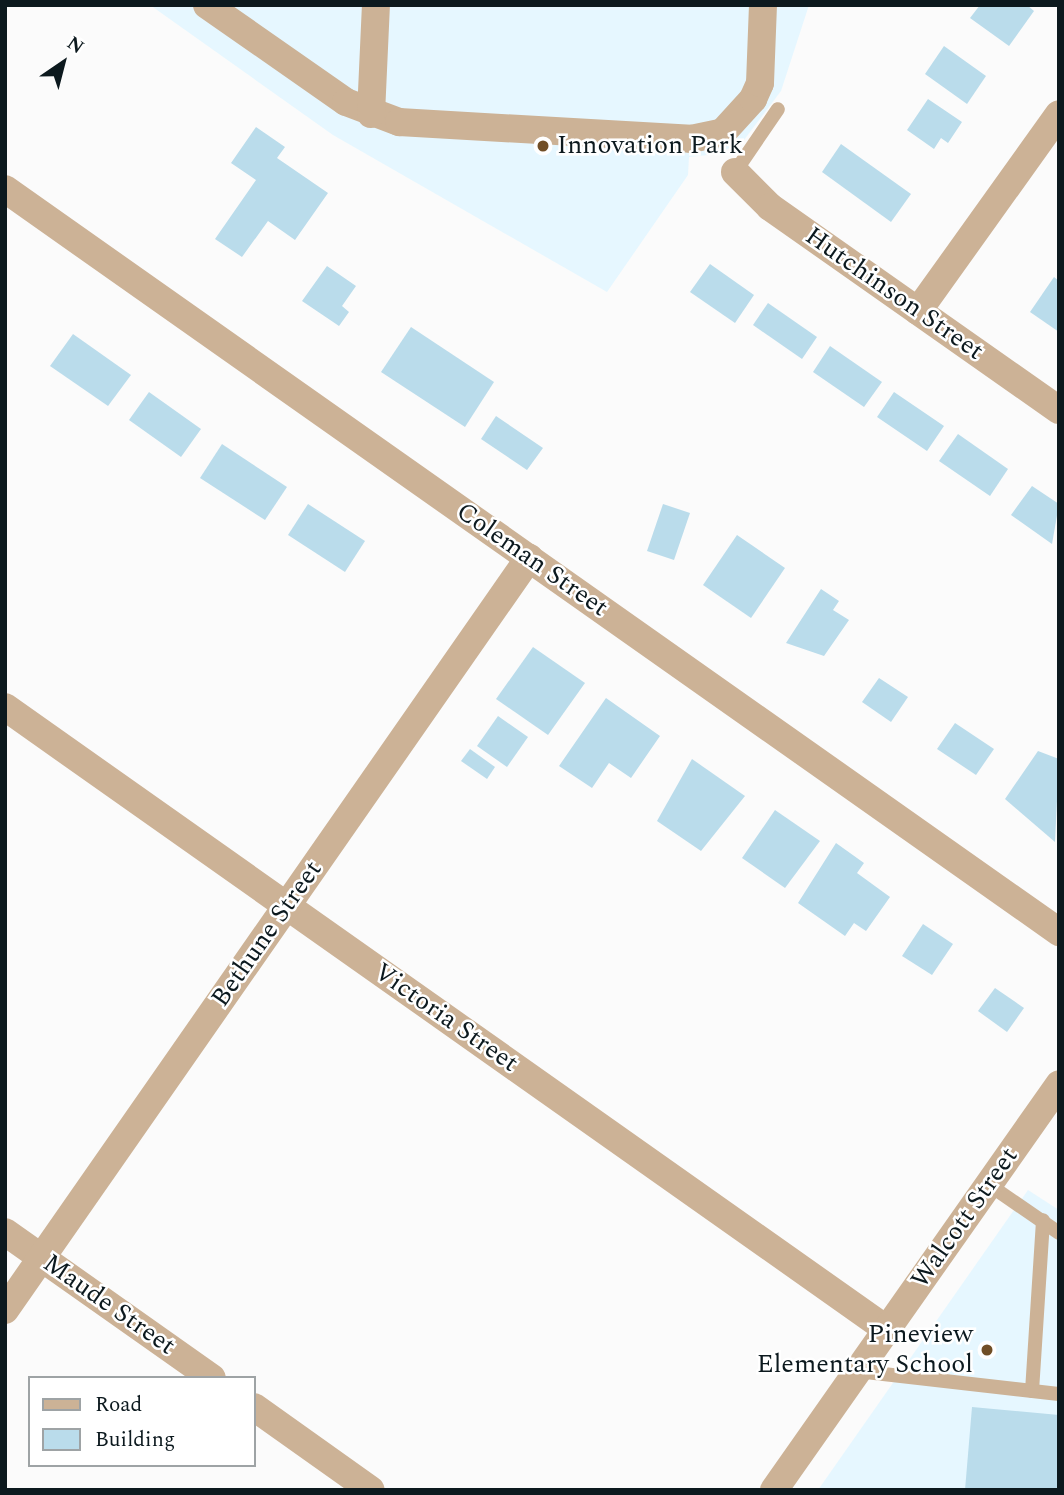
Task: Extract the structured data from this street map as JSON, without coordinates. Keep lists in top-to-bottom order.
{
  "streets": {
    "street": [
      "Hutchinson Street",
      "Coleman Street",
      "Bethune Street",
      "Victoria Street",
      "Walcott Street",
      "Maude Street"
    ]
  },
  "crossings": [
    ["Coleman Street", "Bethune Street"],
    ["Bethune Street", "Victoria Street"],
    ["Bethune Street", "Maude Street"],
    ["Victoria Street", "Walcott Street"]
  ],
  "places": ["Innovation Park", "Pineview Elementary School"],
  "legend": ["Road", "Building"],
  "north": "top right"
}
